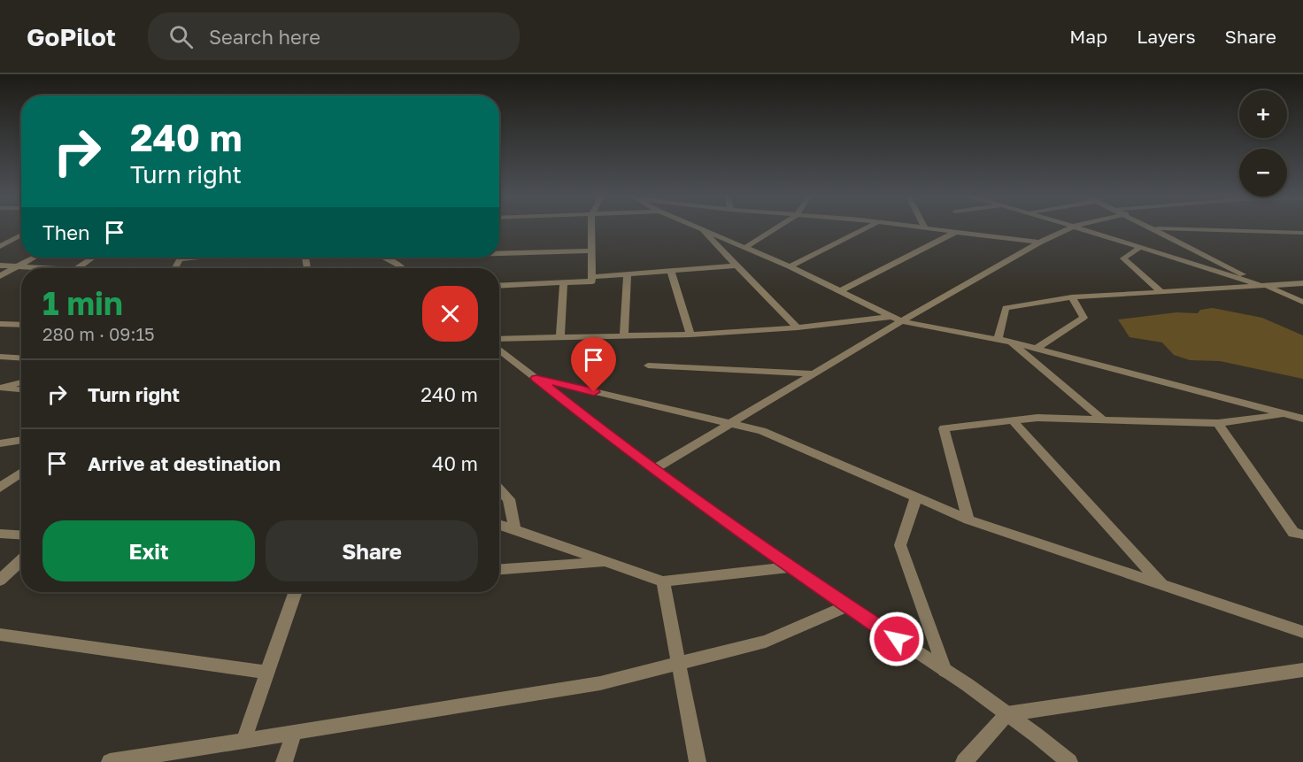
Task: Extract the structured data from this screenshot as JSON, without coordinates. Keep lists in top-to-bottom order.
{
  "page": {
    "header": "GoPilot",
    "search": "Search here",
    "nav": ["Map", "Layers", "Share"],
    "map_buttons": ["+", "−"],
    "turn": ["240 m", "Turn right"],
    "then": "Then",
    "heading": ["1 min", "280 m · 09:15"],
    "list": [
      {
        "name": "Turn right",
        "value": "240 m"
      },
      {
        "name": "Arrive at destination",
        "value": "40 m"
      }
    ],
    "buttons": ["Exit", "Share"]
  }
}
